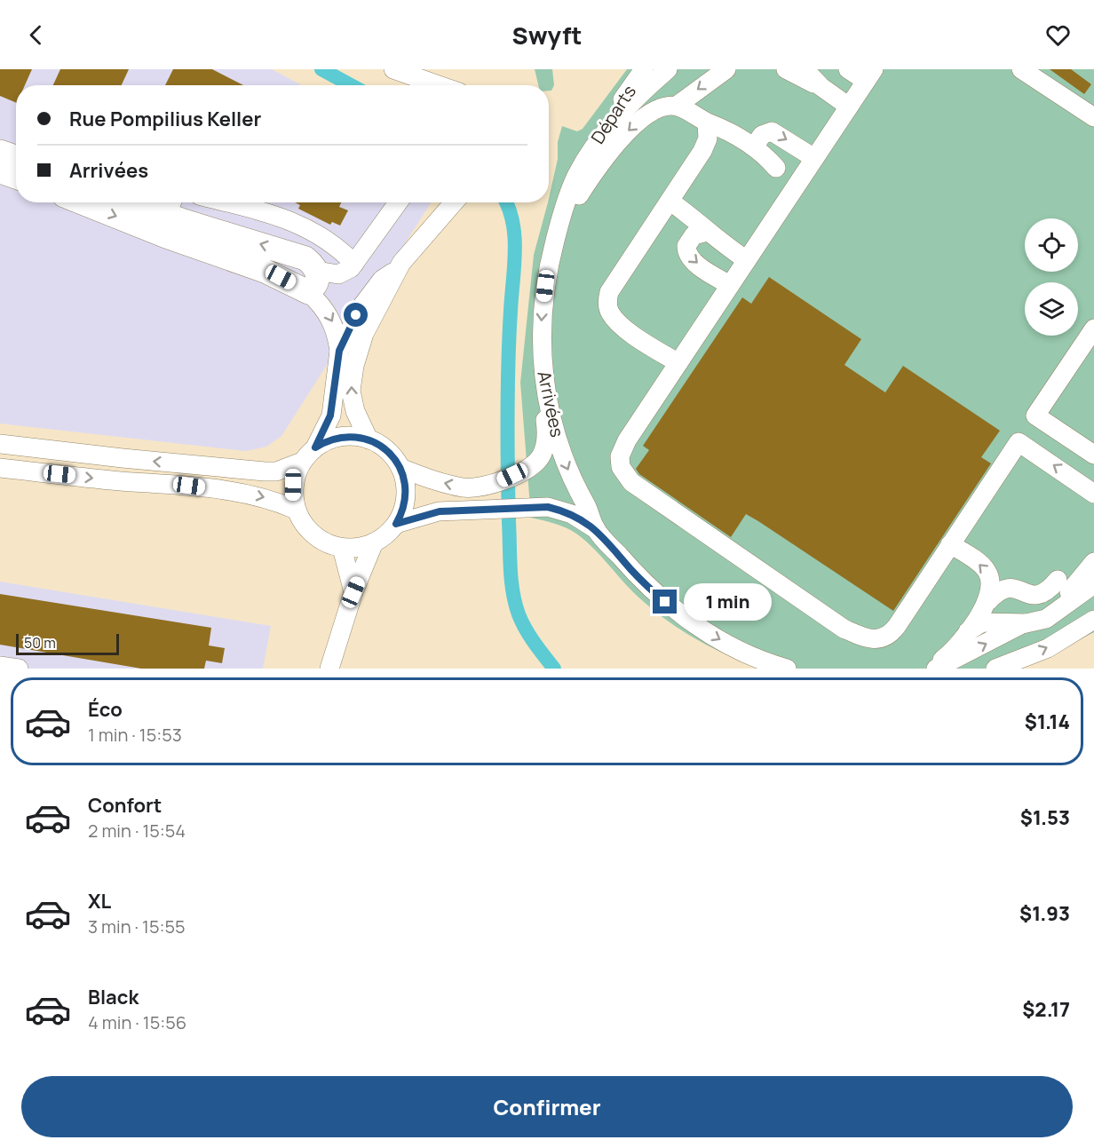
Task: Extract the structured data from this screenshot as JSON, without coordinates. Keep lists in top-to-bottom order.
{
  "streets": {
    "street": ["Départs", "Arrivées"]
  },
  "crossings": [
    ["Départs", "Arrivées"]
  ],
  "one_way": ["Arrivées"],
  "scale_bar": "50 m",
  "page": {
    "header": "Swyft",
    "banner": ["Rue Pompilius Keller", "Arrivées"],
    "bubble": "1 min",
    "scale": "50 m",
    "list": [
      {
        "name": "Éco",
        "note": "1 min · 15:53",
        "value": "$1.14"
      },
      {
        "name": "Confort",
        "note": "2 min · 15:54",
        "value": "$1.53"
      },
      {
        "name": "XL",
        "note": "3 min · 15:55",
        "value": "$1.93"
      },
      {
        "name": "Black",
        "note": "4 min · 15:56",
        "value": "$2.17"
      }
    ],
    "buttons": "Confirmer"
  }
}
